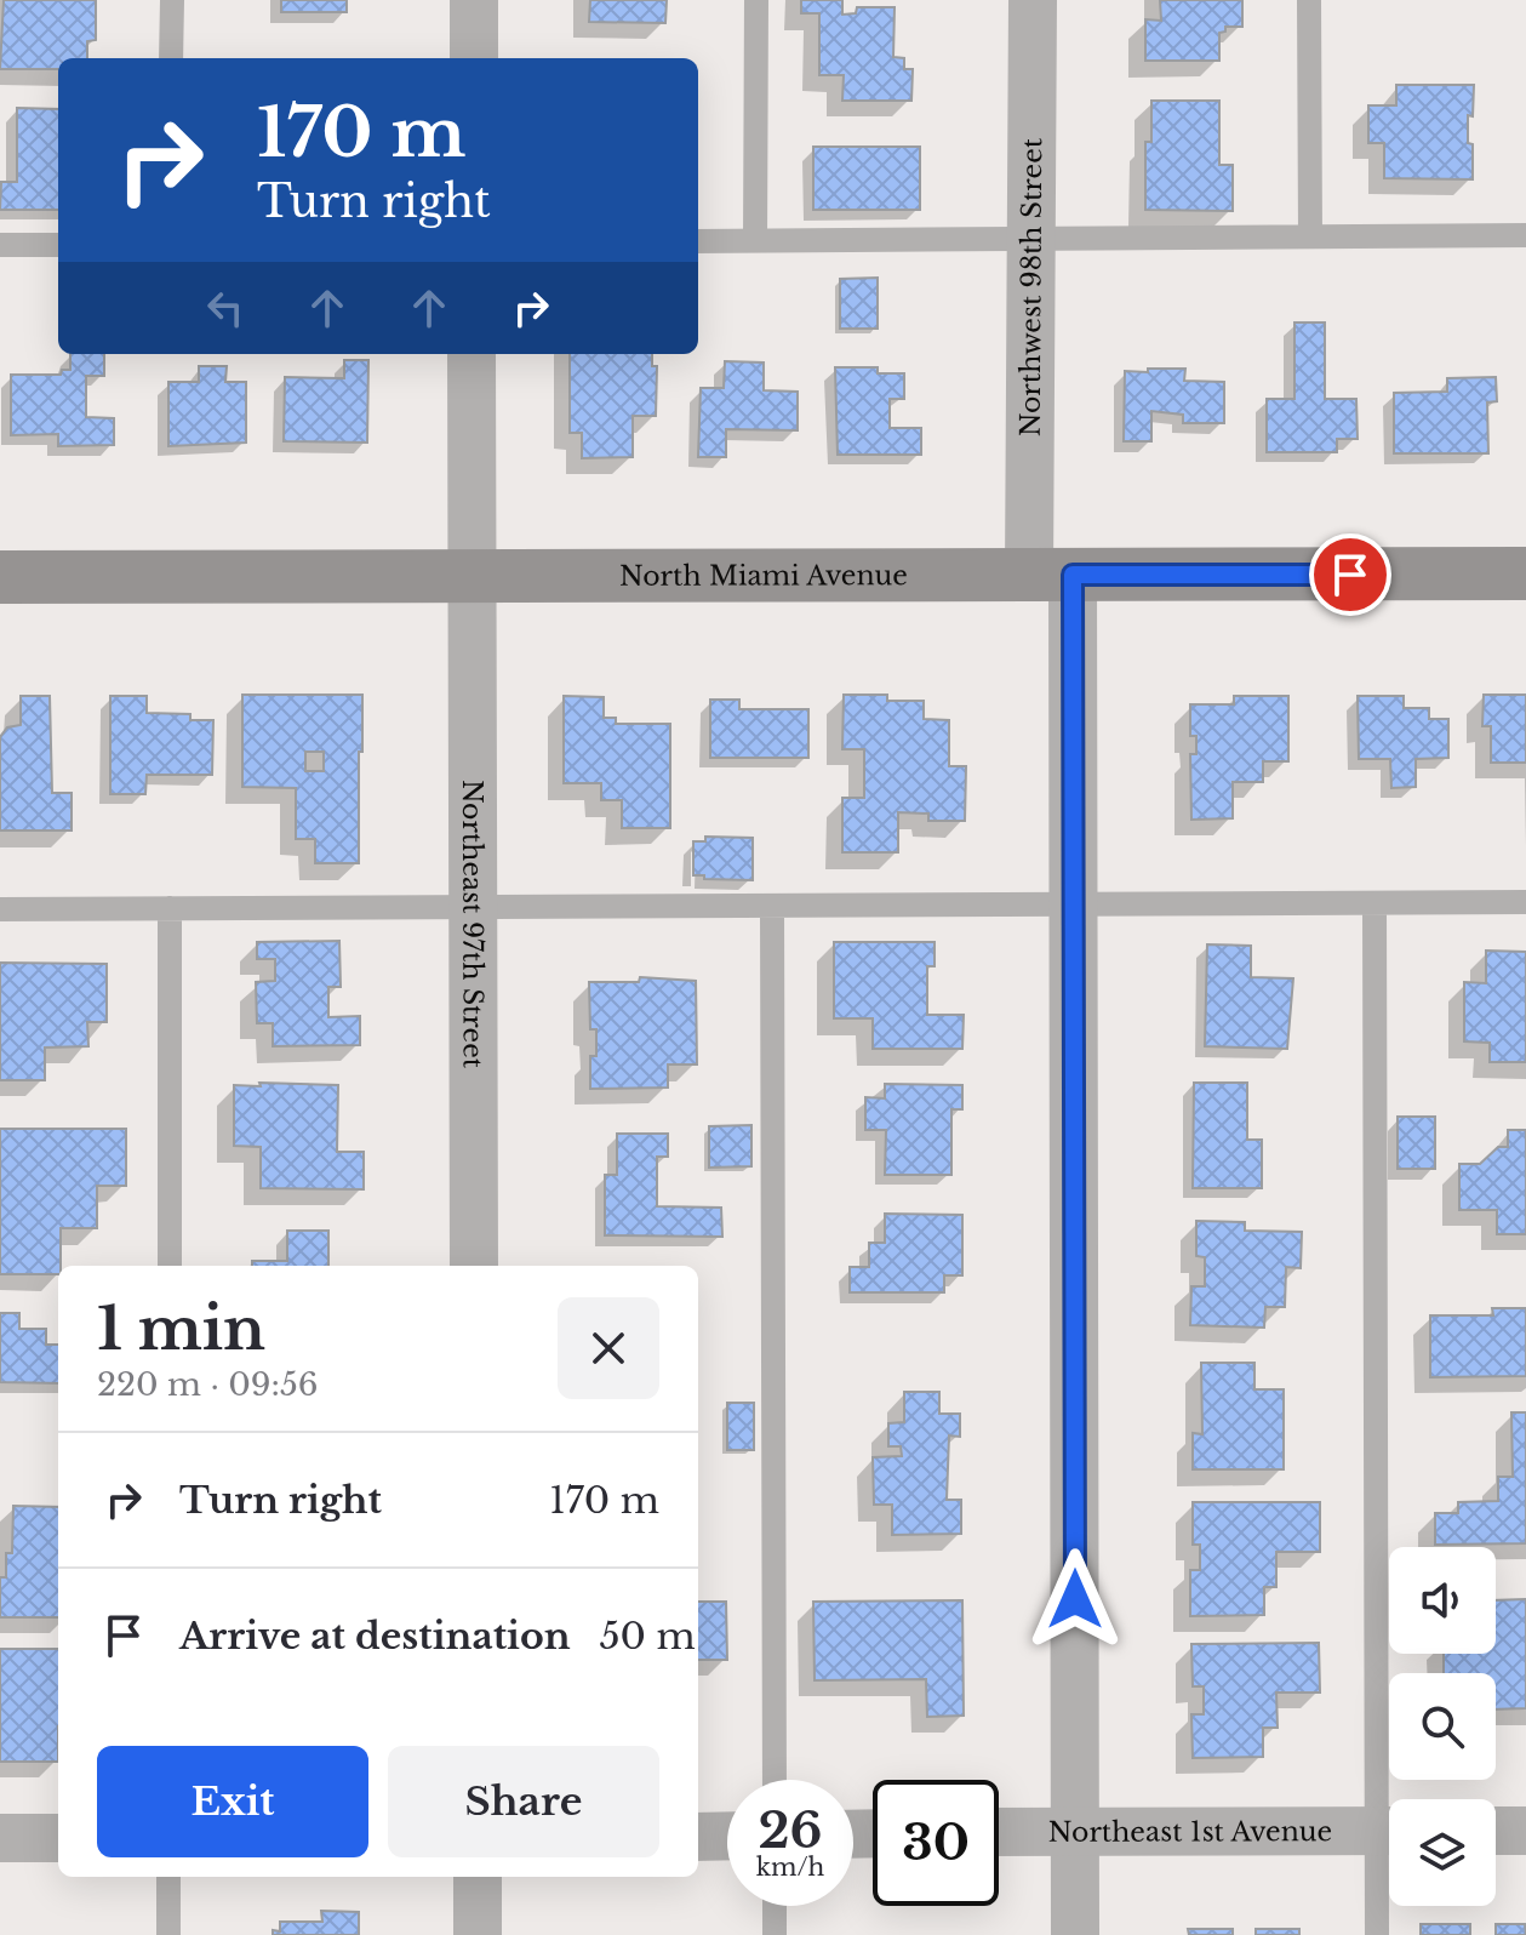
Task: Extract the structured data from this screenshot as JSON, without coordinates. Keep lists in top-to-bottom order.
{
  "streets": {
    "main road": ["North Miami Avenue"],
    "street": ["Northwest 98th Street", "Northeast 97th Street", "Northeast 1st Avenue"]
  },
  "crossings": [
    ["Northwest 98th Street", "North Miami Avenue"],
    ["Northwest 98th Street", "Northeast 1st Avenue"],
    ["North Miami Avenue", "Northeast 97th Street"]
  ],
  "page": {
    "turn": ["170 m", "Turn right"],
    "heading": ["1 min", "220 m · 09:56"],
    "list": [
      {
        "name": "Turn right",
        "value": "170 m"
      },
      {
        "name": "Arrive at destination",
        "value": "50 m"
      }
    ],
    "buttons": ["Exit", "Share"],
    "speed": "26 km/h",
    "limit": "30"
  }
}
